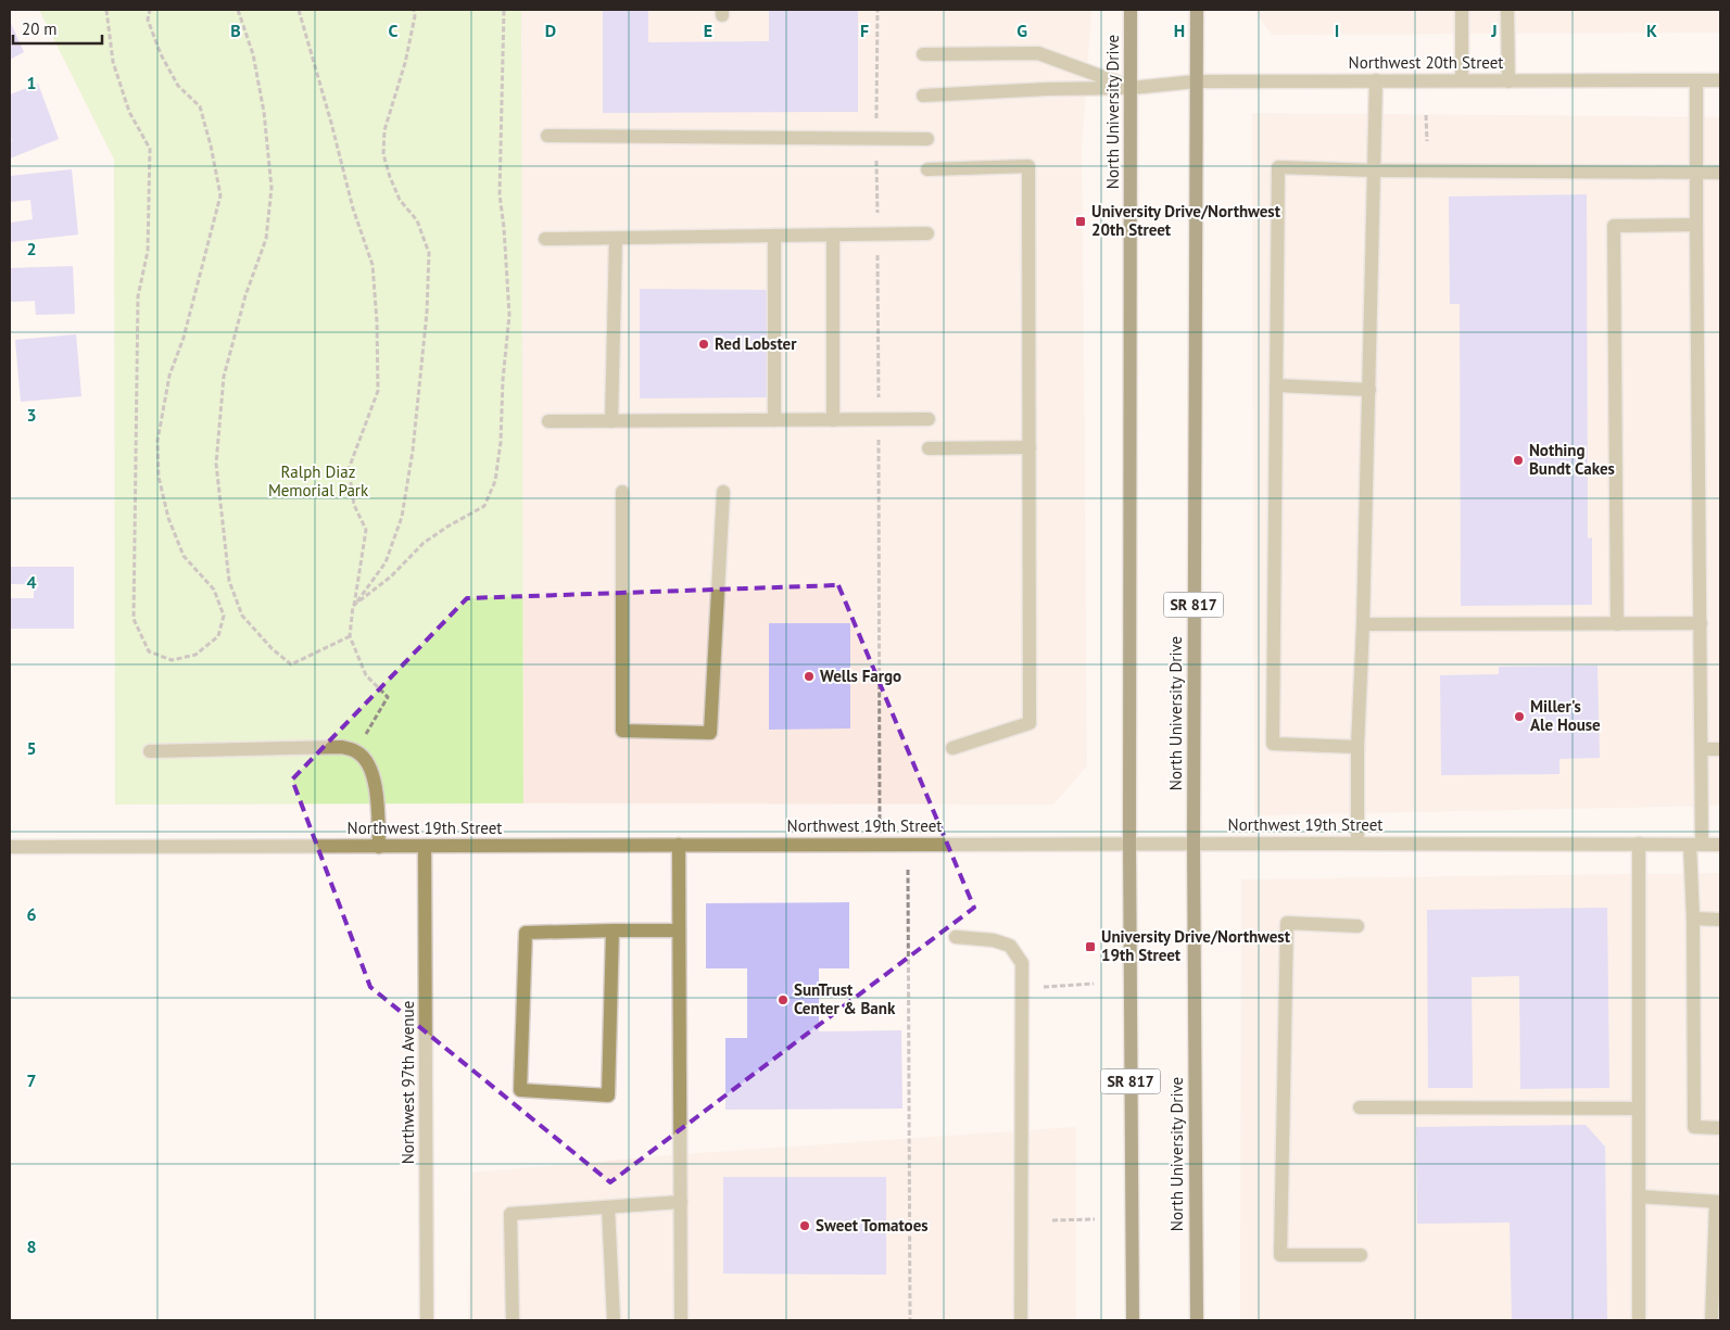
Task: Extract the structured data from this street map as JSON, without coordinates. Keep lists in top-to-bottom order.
{
  "streets": {
    "main road": ["North University Drive", "SR 817"],
    "street": ["Northwest 20th Street", "Northwest 19th Street", "Northwest 97th Avenue"]
  },
  "crossings": [
    ["Northwest 20th Street", "North University Drive"],
    ["North University Drive", "Northwest 19th Street"],
    ["Northwest 19th Street", "Northwest 97th Avenue"]
  ],
  "parks": ["Ralph Diaz Memorial Park"],
  "places": {
    "transit": ["University Drive/Northwest 20th Street", "University Drive/Northwest 19th Street"],
    "other": [
      "Red Lobster",
      "Nothing Bundt Cakes",
      "Wells Fargo",
      "Miller's Ale House",
      "SunTrust Center & Bank",
      "Sweet Tomatoes"
    ]
  },
  "scale_bar": "20 m",
  "grid": {
    "columns": [
      "B",
      "C",
      "D",
      "E",
      "F",
      "G",
      "H",
      "I",
      "J",
      "K"
    ],
    "rows": [
      "1",
      "2",
      "3",
      "4",
      "5",
      "6",
      "7",
      "8"
    ]
  }
}
